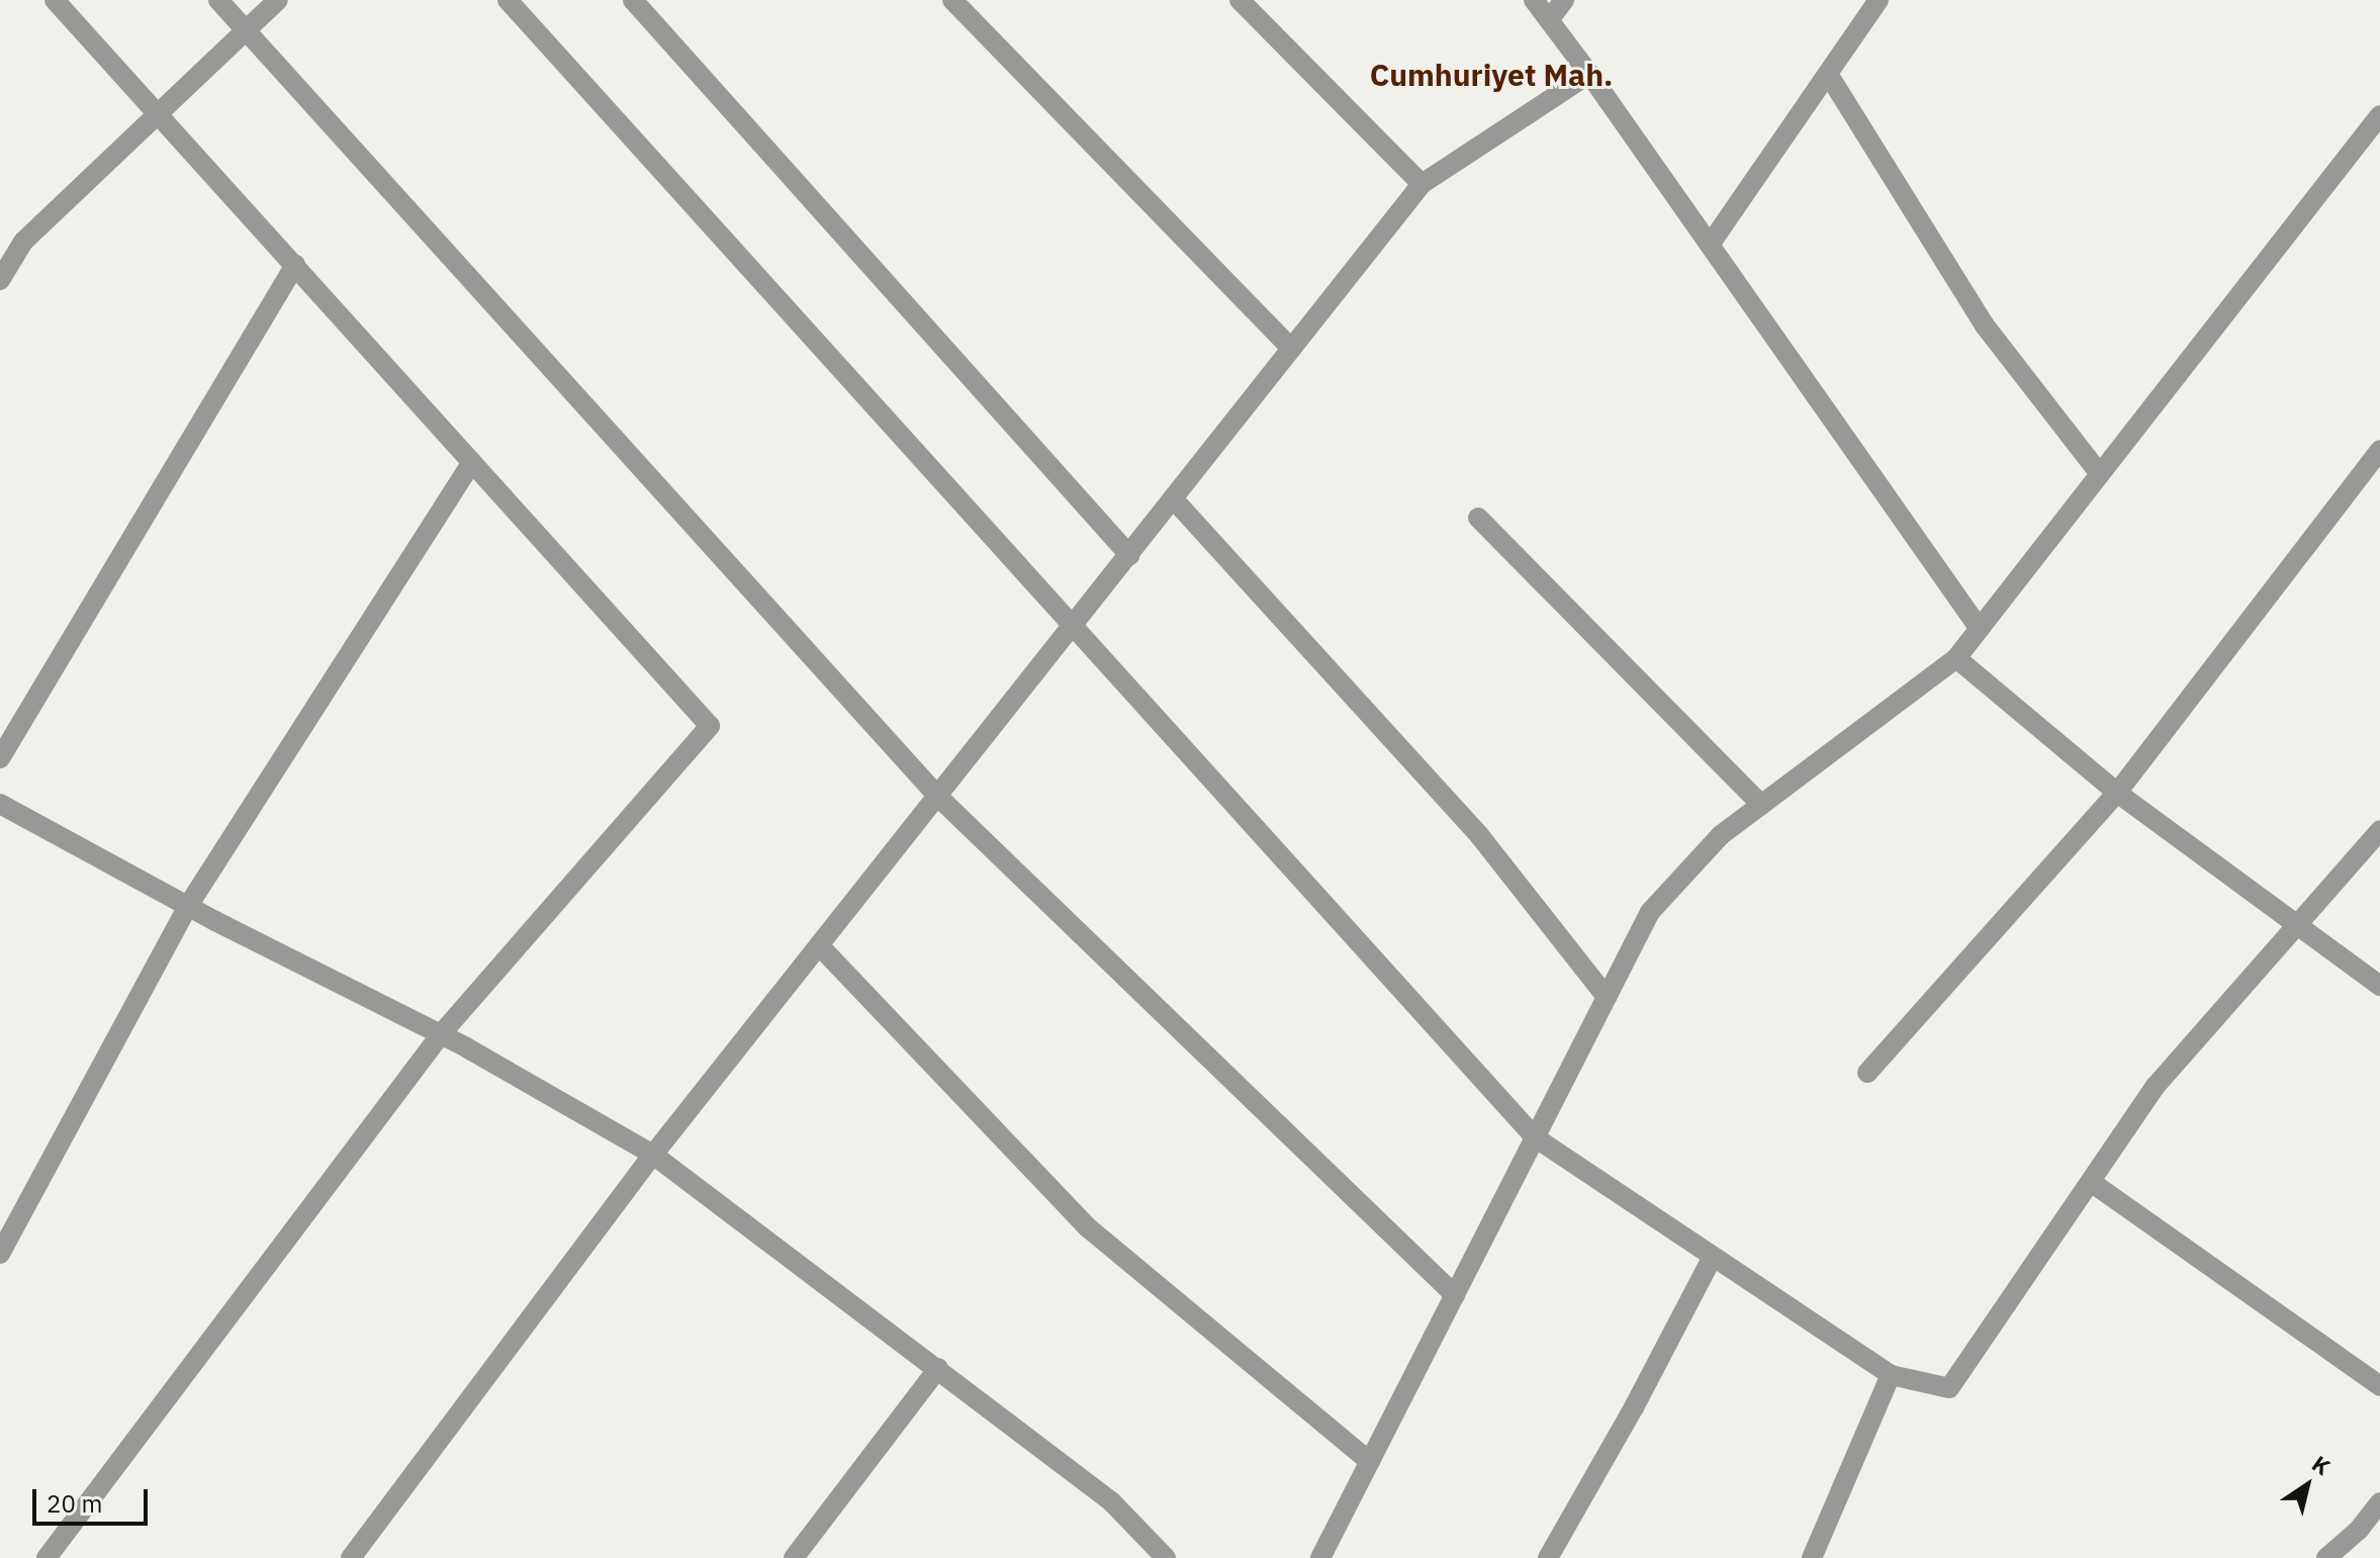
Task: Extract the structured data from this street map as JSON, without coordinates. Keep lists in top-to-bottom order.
{
  "districts": ["Cumhuriyet Mah."],
  "scale_bar": "20 m",
  "north": "top right"
}
